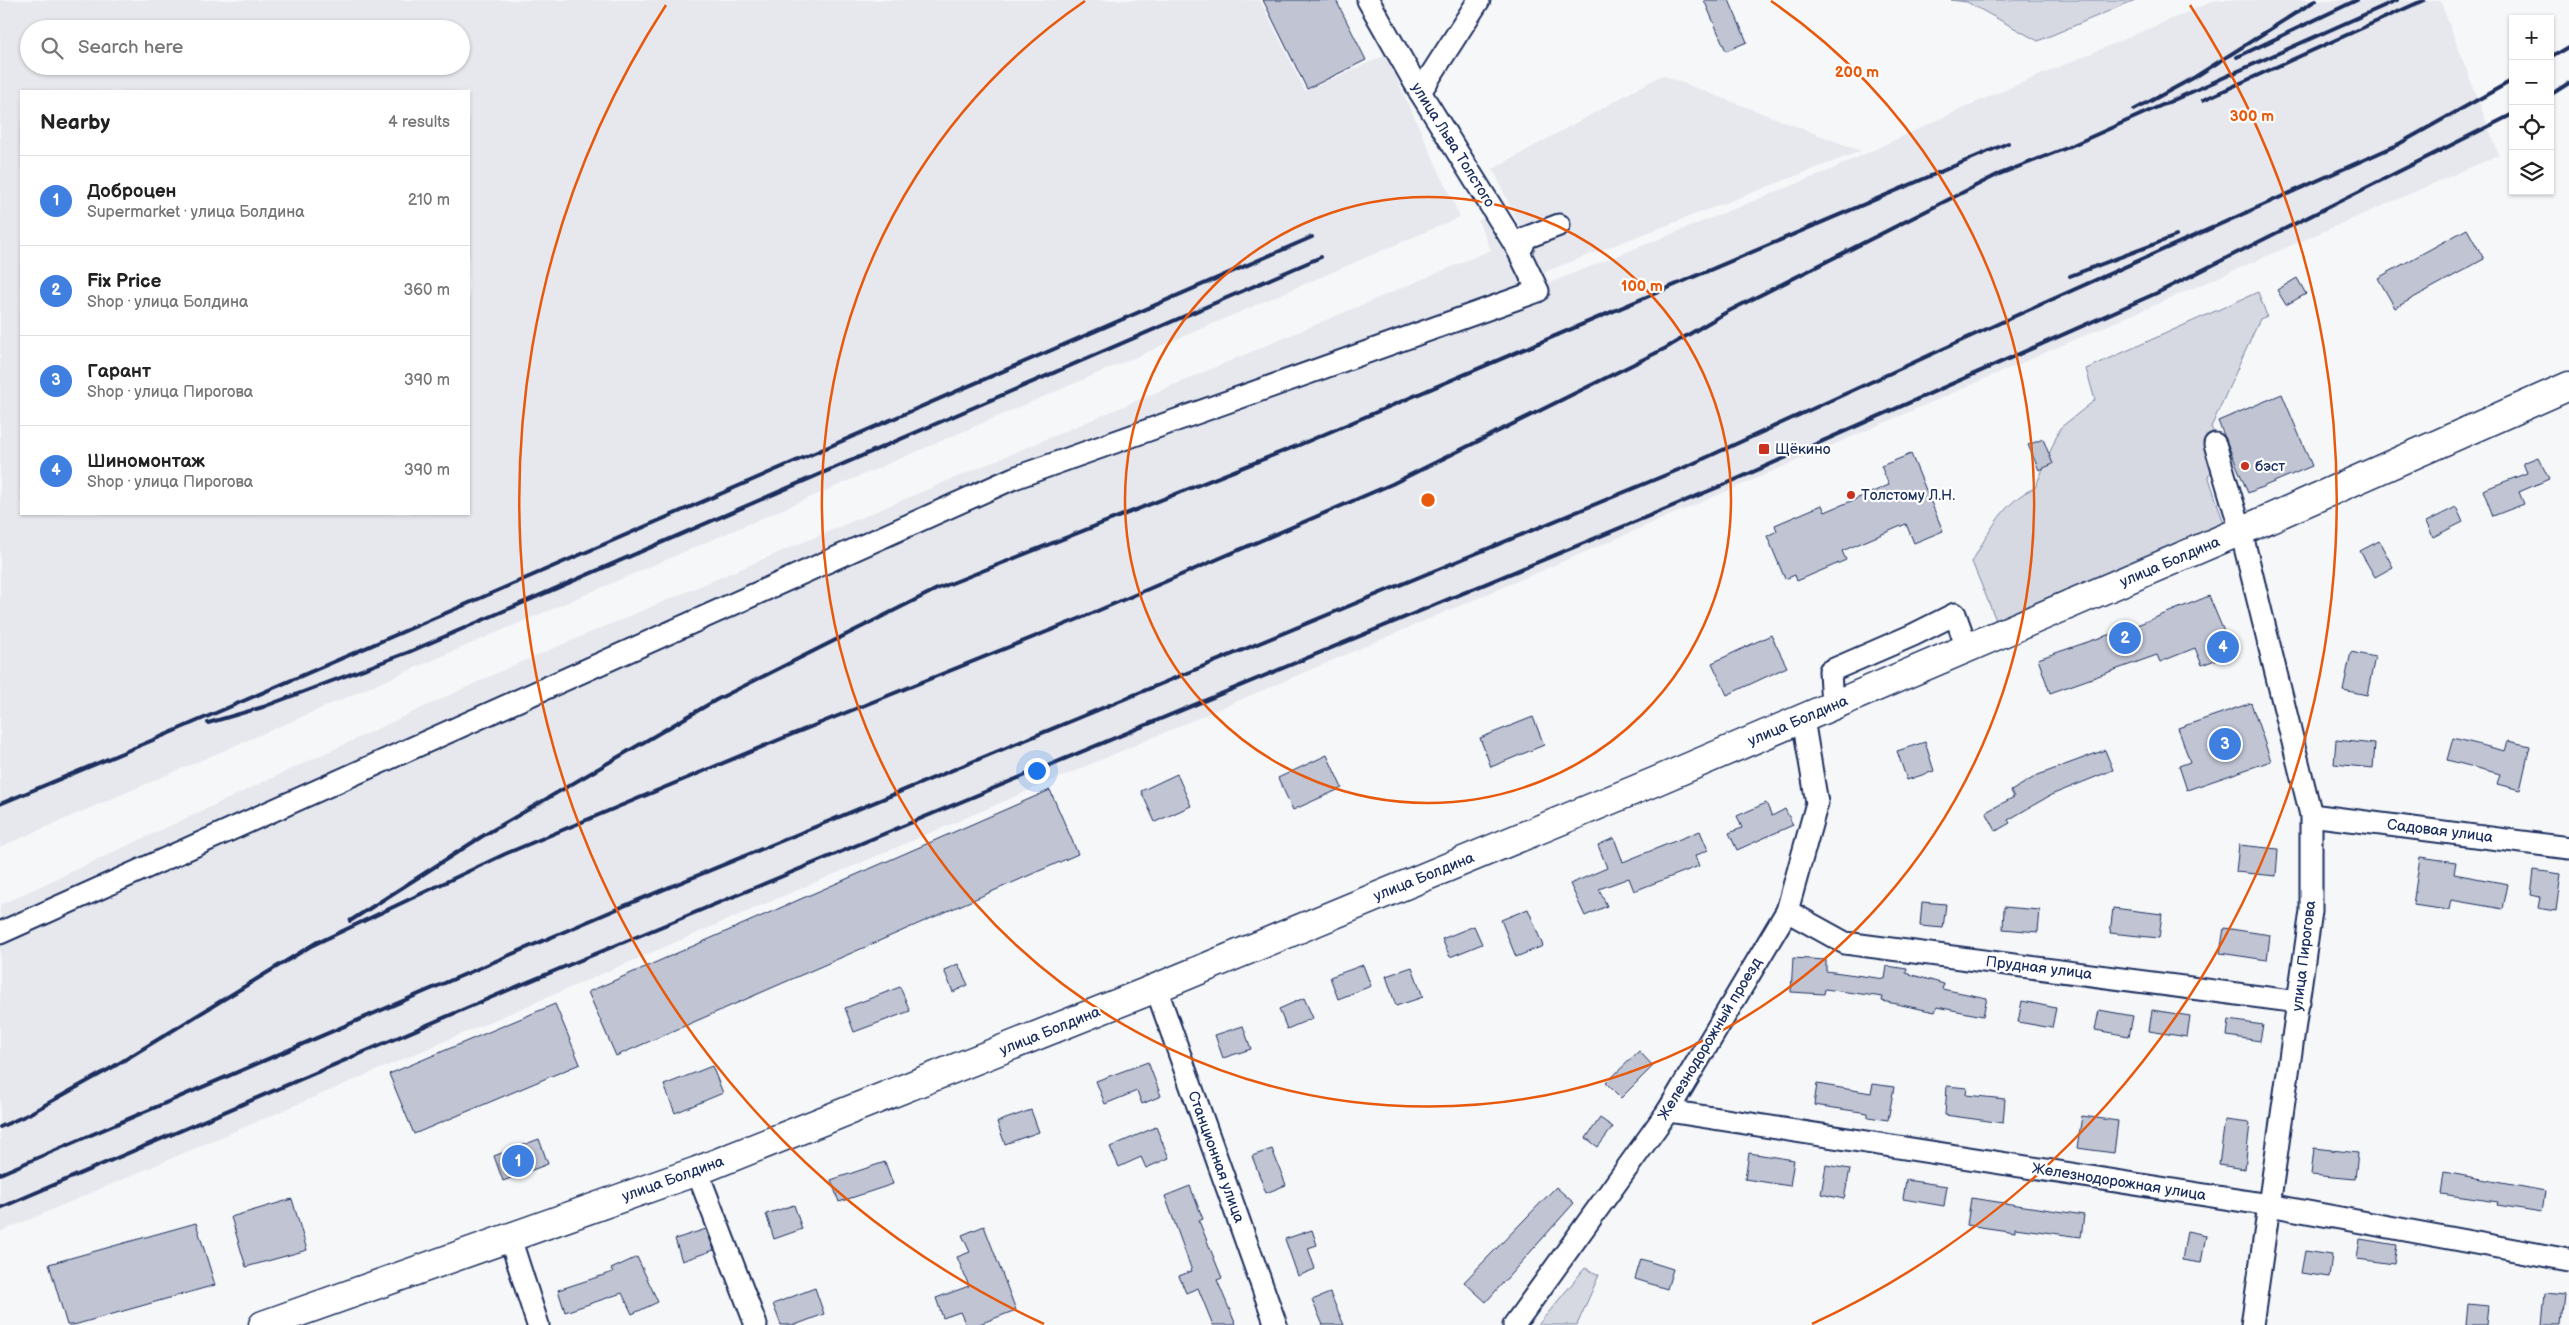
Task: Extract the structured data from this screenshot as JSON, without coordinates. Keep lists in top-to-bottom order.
{
  "streets": {
    "main road": ["улица Болдина"],
    "street": [
      "улица Льва Толстого",
      "Садовая улица",
      "улица Пирогова",
      "Прудная улица",
      "Железнодорожный проезд",
      "Станционная улица",
      "Железнодорожная улица"
    ]
  },
  "crossings": [
    ["улица Болдина", "улица Пирогова"],
    ["улица Болдина", "Железнодорожный проезд"],
    ["улица Болдина", "Станционная улица"],
    ["Садовая улица", "улица Пирогова"],
    ["улица Пирогова", "Прудная улица"],
    ["улица Пирогова", "Железнодорожная улица"],
    ["Прудная улица", "Железнодорожный проезд"],
    ["Железнодорожный проезд", "Железнодорожная улица"]
  ],
  "places": {
    "transit": ["Щёкино"],
    "other": ["бэст", "Толстому Л.Н."]
  },
  "page": {
    "map_buttons": ["+", "−"],
    "search": "Search here",
    "heading": ["Nearby", "4 results"],
    "list": [
      {
        "mark": "1",
        "name": "Доброцен",
        "note": "Supermarket · улица Болдина",
        "value": "210 m"
      },
      {
        "mark": "2",
        "name": "Fix Price",
        "note": "Shop · улица Болдина",
        "value": "360 m"
      },
      {
        "mark": "3",
        "name": "Гарант",
        "note": "Shop · улица Пирогова",
        "value": "390 m"
      },
      {
        "mark": "4",
        "name": "Шиномонтаж",
        "note": "Shop · улица Пирогова",
        "value": "390 m"
      }
    ],
    "pins": [
      "2",
      "4",
      "3",
      "1"
    ]
  },
  "rings": ["200 m", "300 m", "100 m"]
}
